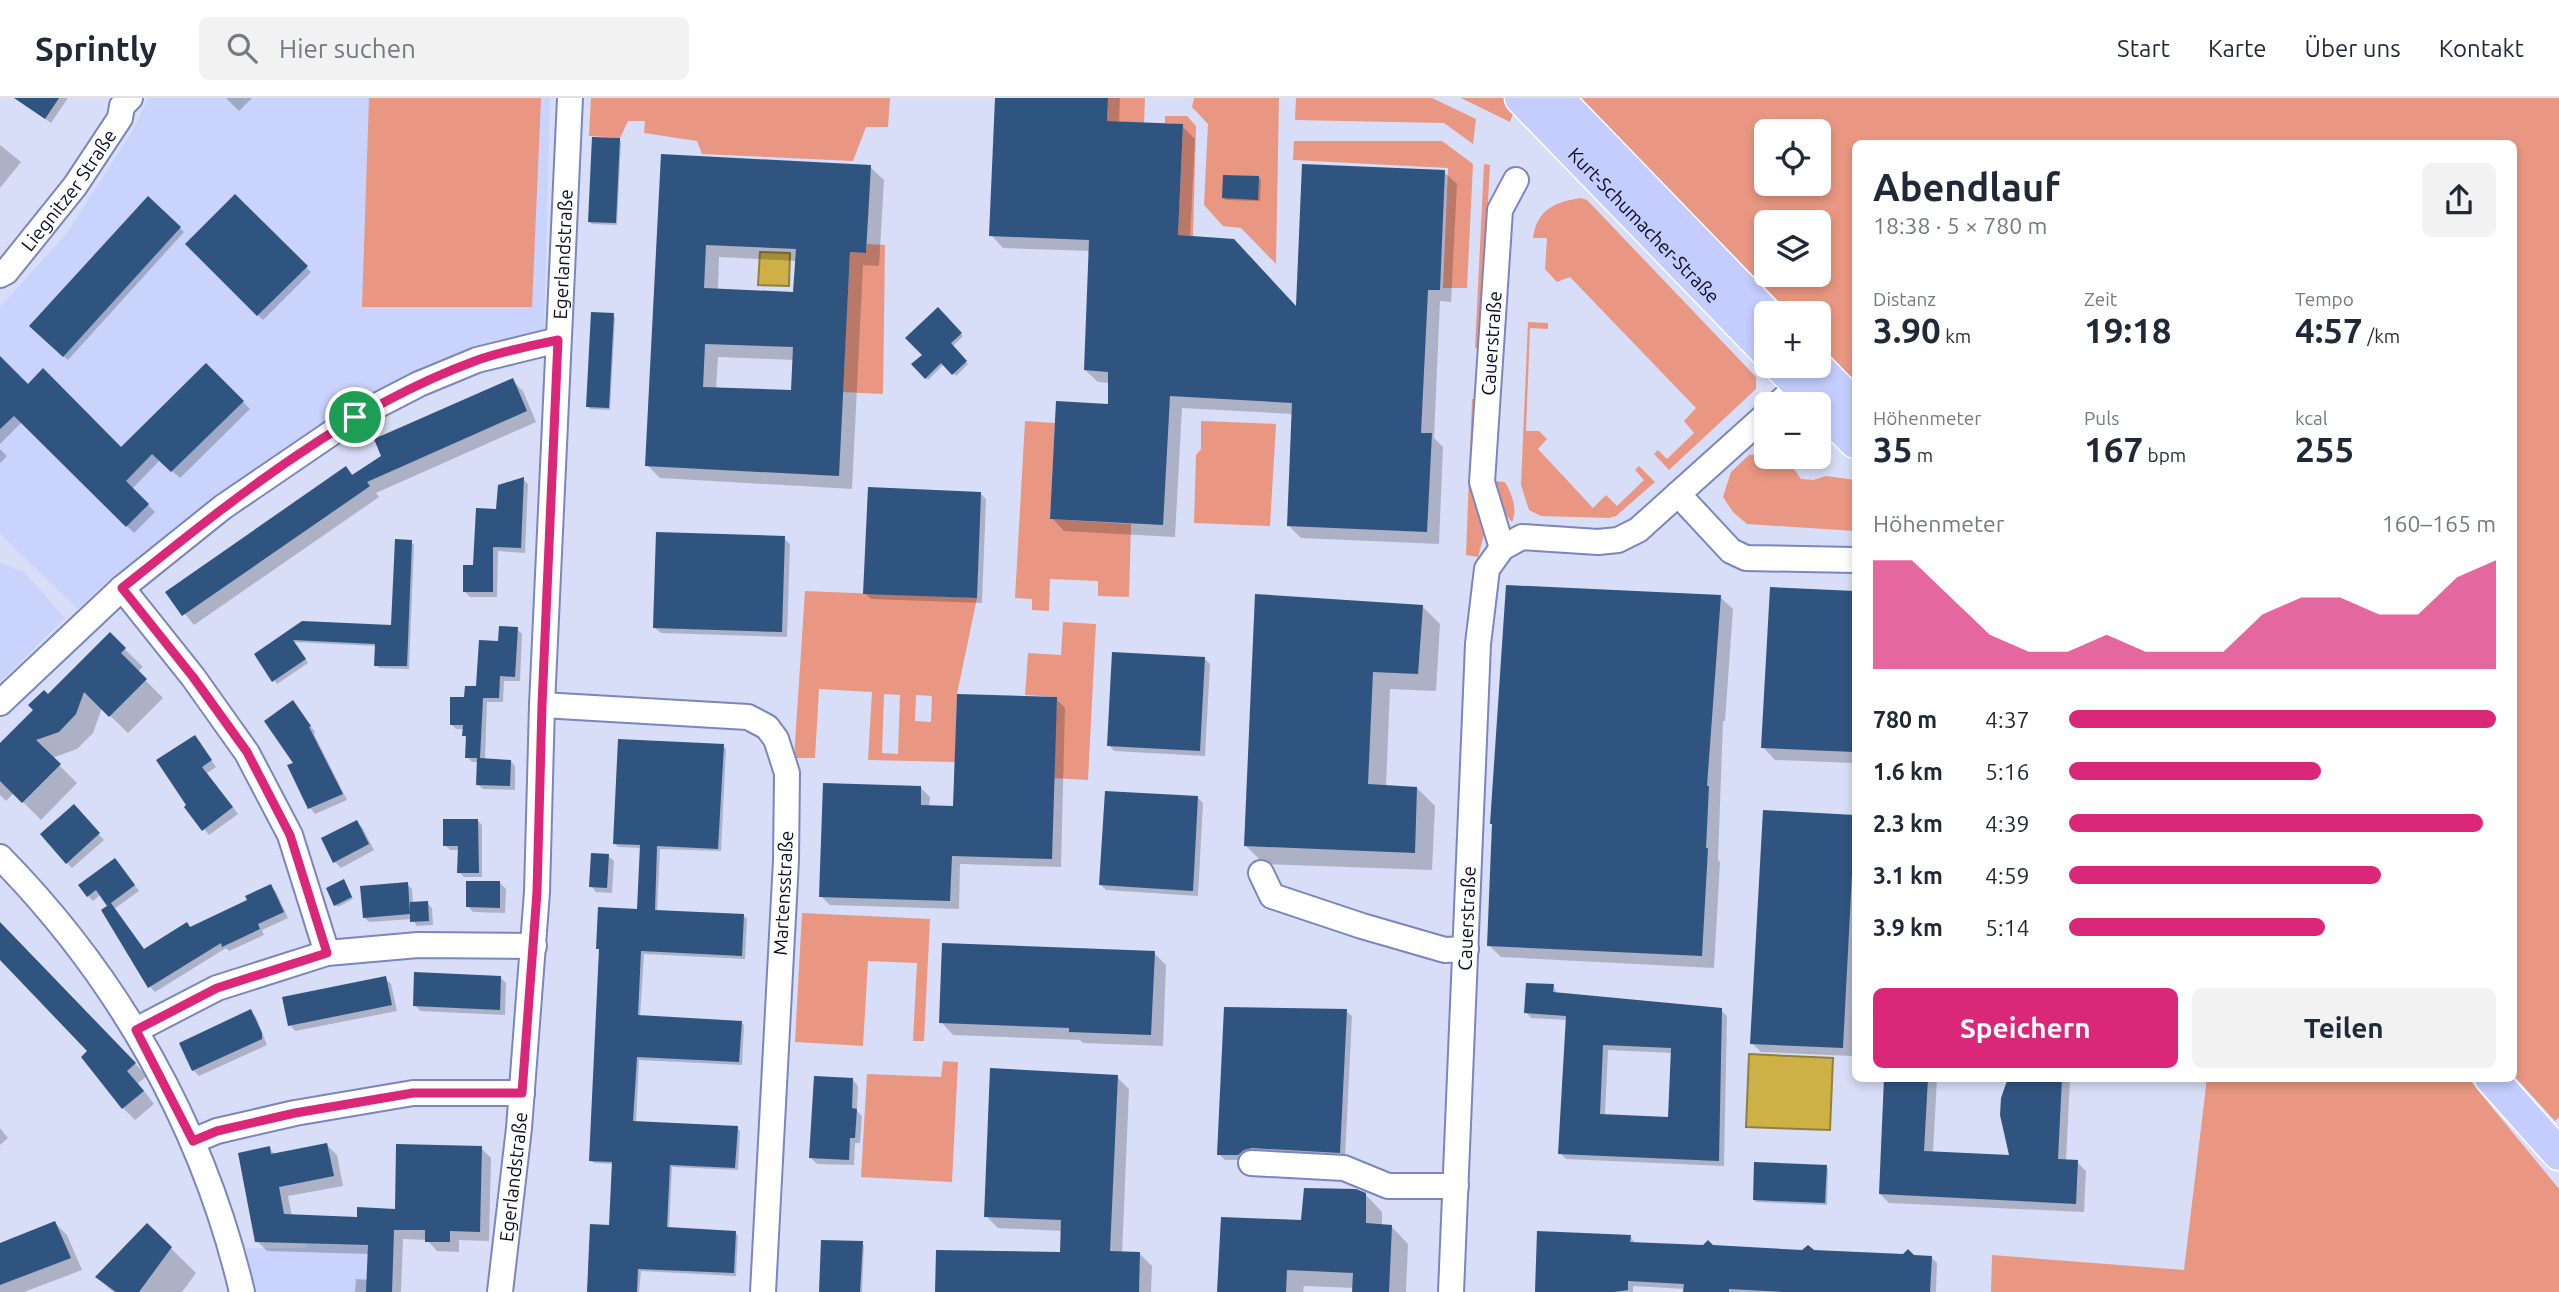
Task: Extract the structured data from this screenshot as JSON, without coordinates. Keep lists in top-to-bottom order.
{
  "streets": {
    "main road": ["Kurt-Schumacher-Straße"],
    "street": [
      "Liegnitzer Straße",
      "Egerlandstraße",
      "Cauerstraße",
      "Martensstraße"
    ]
  },
  "crossings": [
    ["Egerlandstraße", "Martensstraße"]
  ],
  "page": {
    "header": "Sprintly",
    "search": "Hier suchen",
    "nav": [
      "Start",
      "Karte",
      "Über uns",
      "Kontakt"
    ],
    "map_buttons": ["+", "−"],
    "heading": ["Abendlauf", "18:38 · 5 × 780 m"],
    "stats": [
      ["Distanz", "3.90 km"],
      ["Zeit", "19:18"],
      ["Tempo", "4:57 /km"],
      ["Höhenmeter", "35 m"],
      ["Puls", "167 bpm"],
      ["kcal", "255"]
    ],
    "chart": ["Höhenmeter", "160–165 m"],
    "list": [
      {
        "name": "780 m",
        "note": "4:37"
      },
      {
        "name": "1.6 km",
        "note": "5:16"
      },
      {
        "name": "2.3 km",
        "note": "4:39"
      },
      {
        "name": "3.1 km",
        "note": "4:59"
      },
      {
        "name": "3.9 km",
        "note": "5:14"
      }
    ],
    "buttons": ["Speichern", "Teilen"]
  }
}
